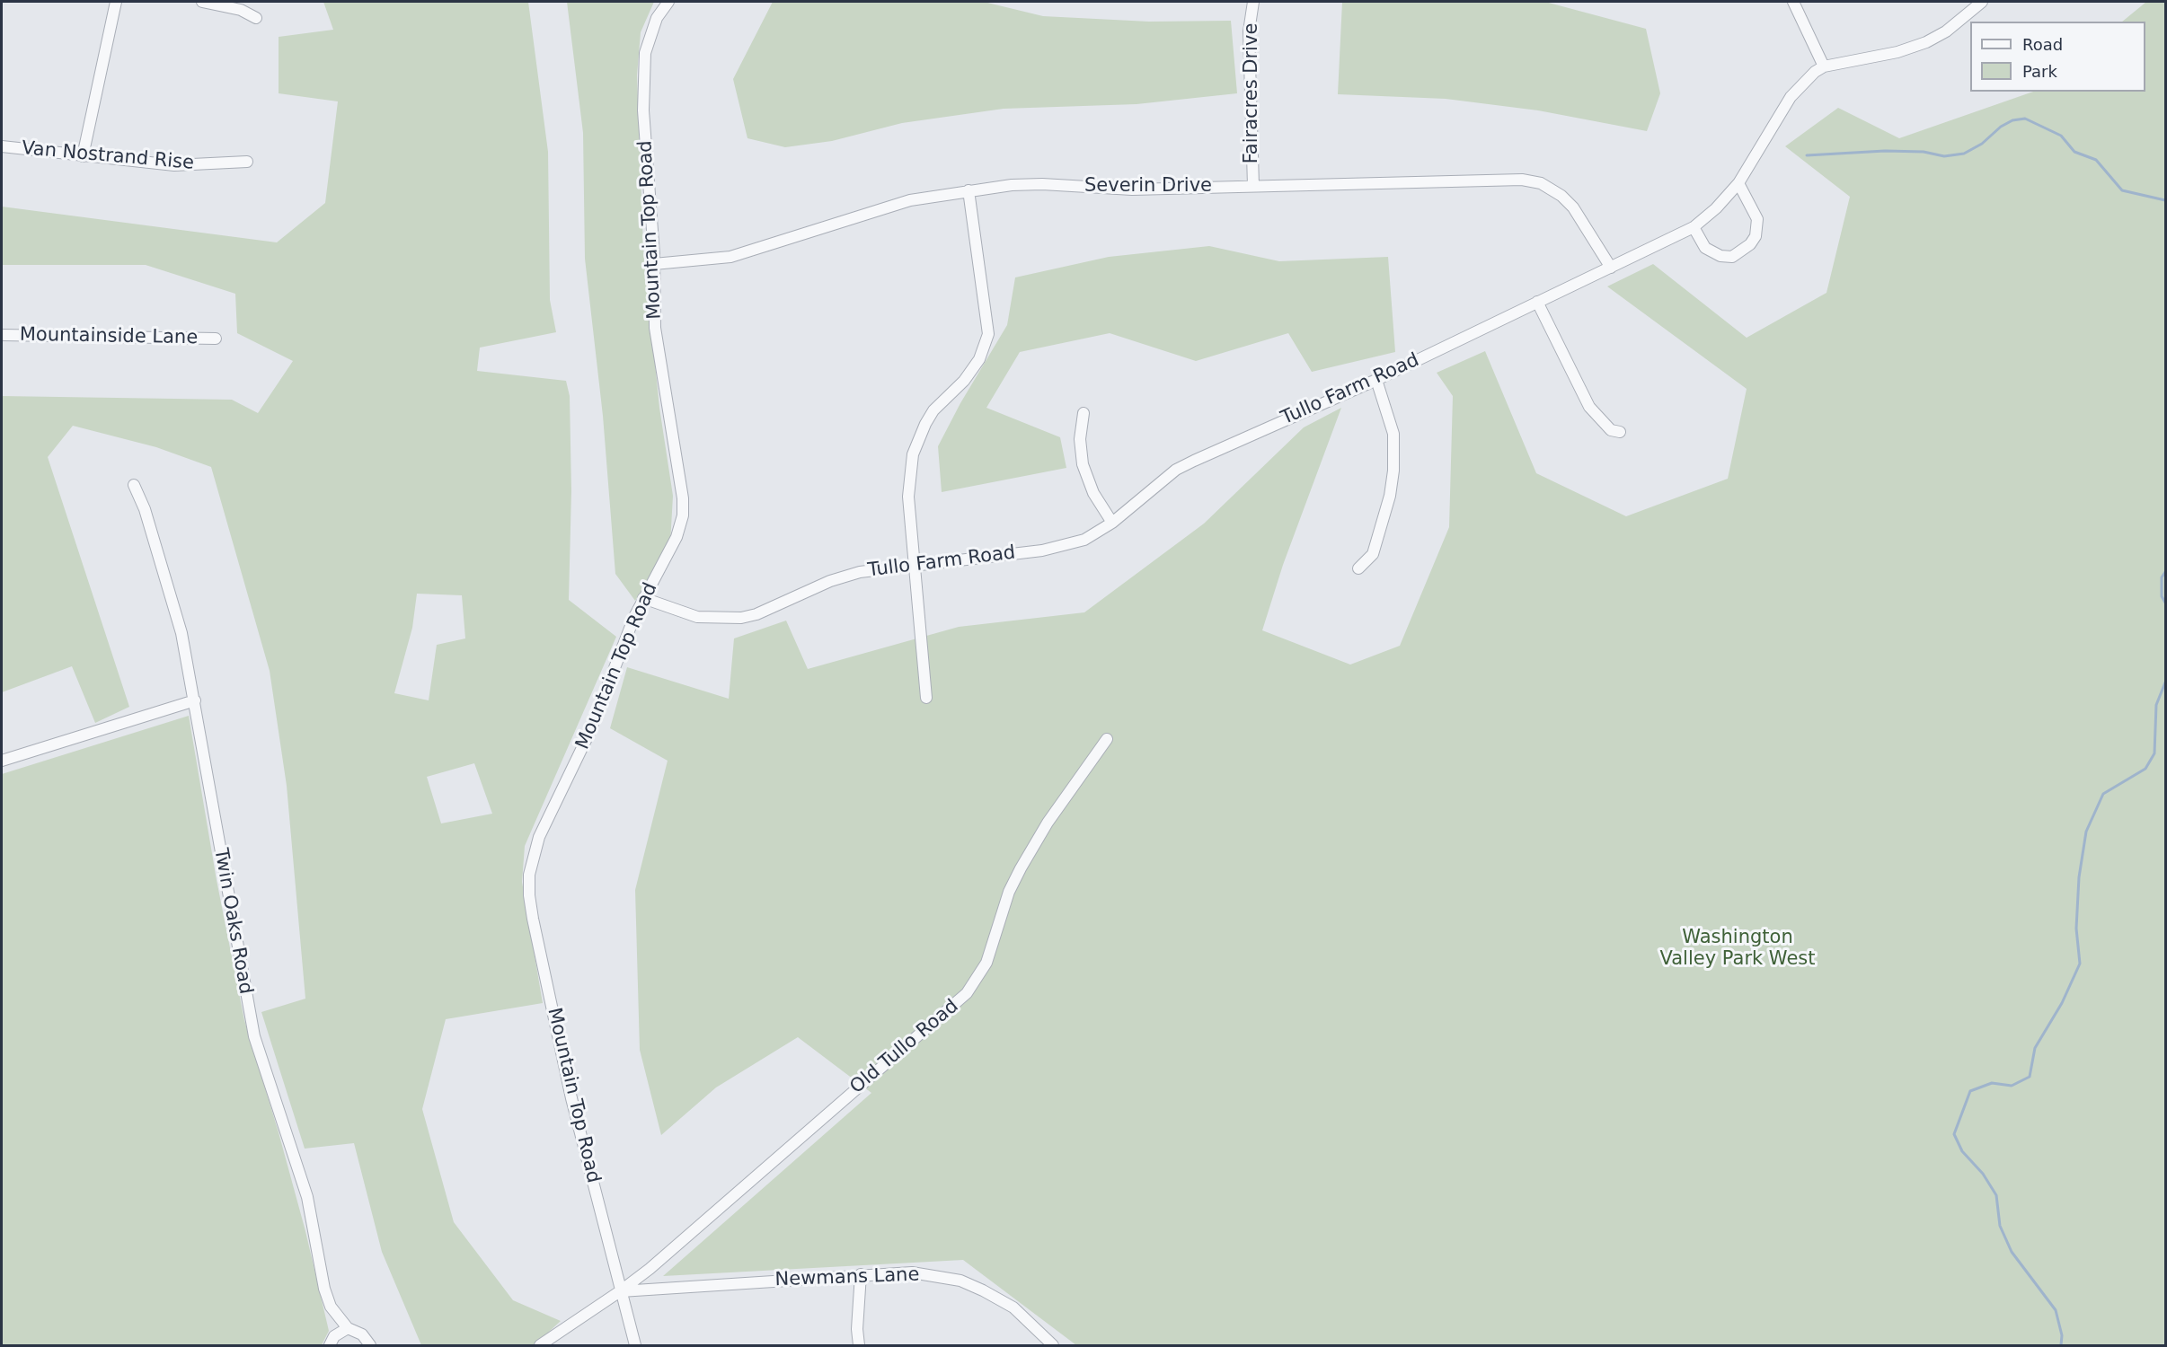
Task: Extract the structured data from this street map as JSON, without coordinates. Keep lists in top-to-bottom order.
{
  "streets": {
    "street": [
      "Fairacres Drive",
      "Van Nostrand Rise",
      "Severin Drive",
      "Mountain Top Road",
      "Mountainside Lane",
      "Tullo Farm Road",
      "Twin Oaks Road",
      "Old Tullo Road",
      "Newmans Lane"
    ]
  },
  "crossings": [
    ["Fairacres Drive", "Severin Drive"],
    ["Severin Drive", "Mountain Top Road"],
    ["Severin Drive", "Tullo Farm Road"],
    ["Mountain Top Road", "Tullo Farm Road"],
    ["Mountain Top Road", "Old Tullo Road"],
    ["Mountain Top Road", "Newmans Lane"],
    ["Old Tullo Road", "Newmans Lane"]
  ],
  "parks": ["Washington Valley Park West"],
  "legend": ["Road", "Park"]
}
